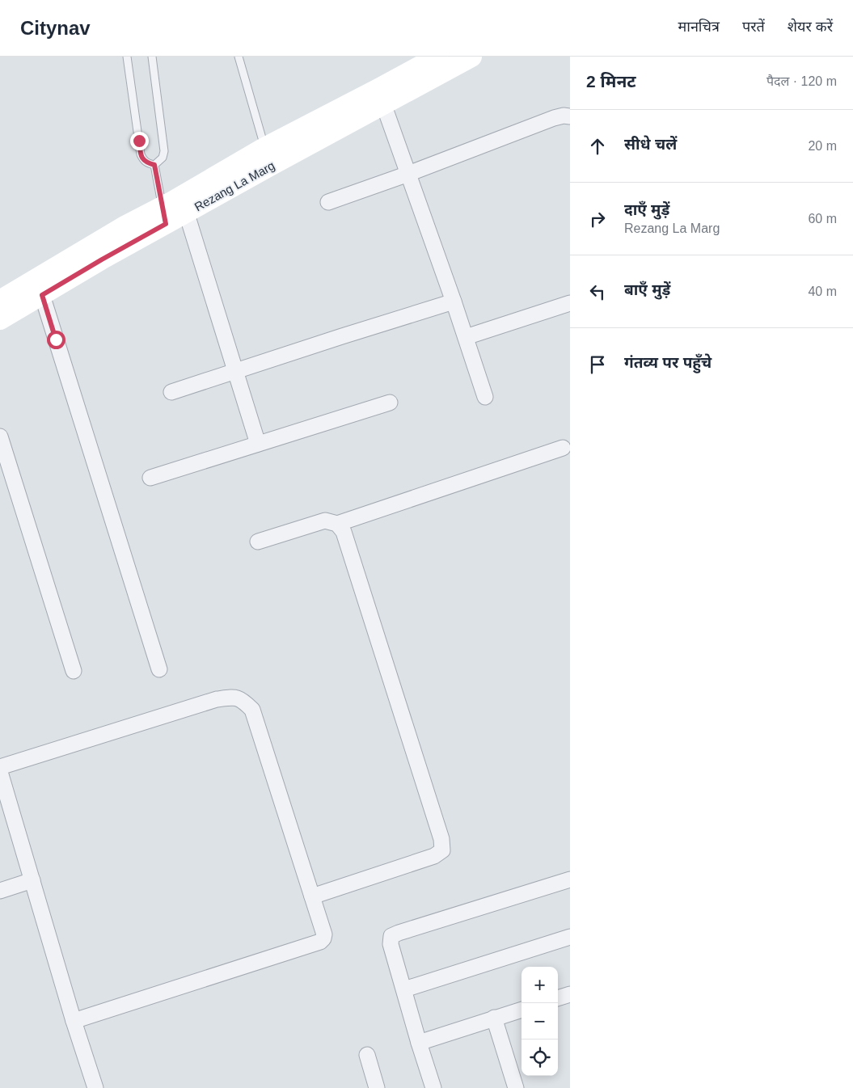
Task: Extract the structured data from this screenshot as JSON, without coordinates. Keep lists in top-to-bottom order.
{
  "streets": {
    "main road": ["Rezang La Marg"]
  },
  "page": {
    "header": "Citynav",
    "nav": ["मानचित्र", "परतें", "शेयर करें"],
    "heading": ["2 मिनट", "पैदल · 120 m"],
    "list": [
      ["सीधे चलें", "20 m"],
      ["दाएँ मुड़ें", "Rezang La Marg", "60 m"],
      ["बाएँ मुड़ें", "40 m"],
      "गंतव्य पर पहुँचे"
    ],
    "map_buttons": ["+", "−"]
  }
}
